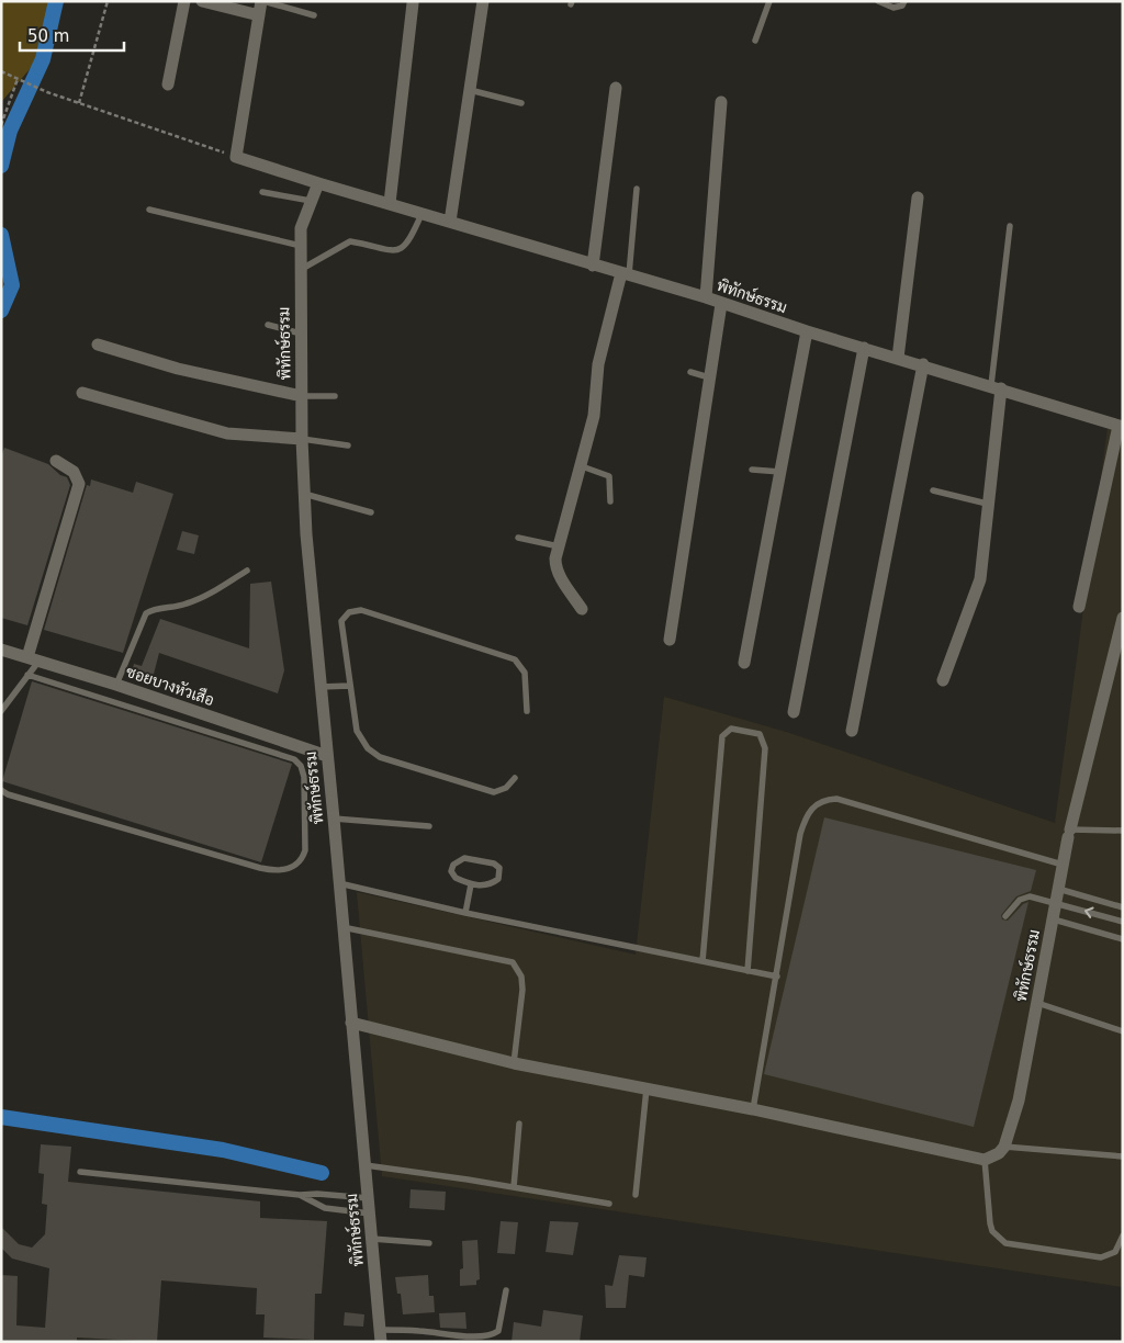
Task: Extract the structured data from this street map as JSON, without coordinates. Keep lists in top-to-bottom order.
{
  "streets": {
    "street": ["พิทักษ์ธรรม", "ซอยบางหัวเสือ"]
  },
  "crossings": [
    ["พิทักษ์ธรรม", "ซอยบางหัวเสือ"]
  ],
  "scale_bar": "50 m"
}
